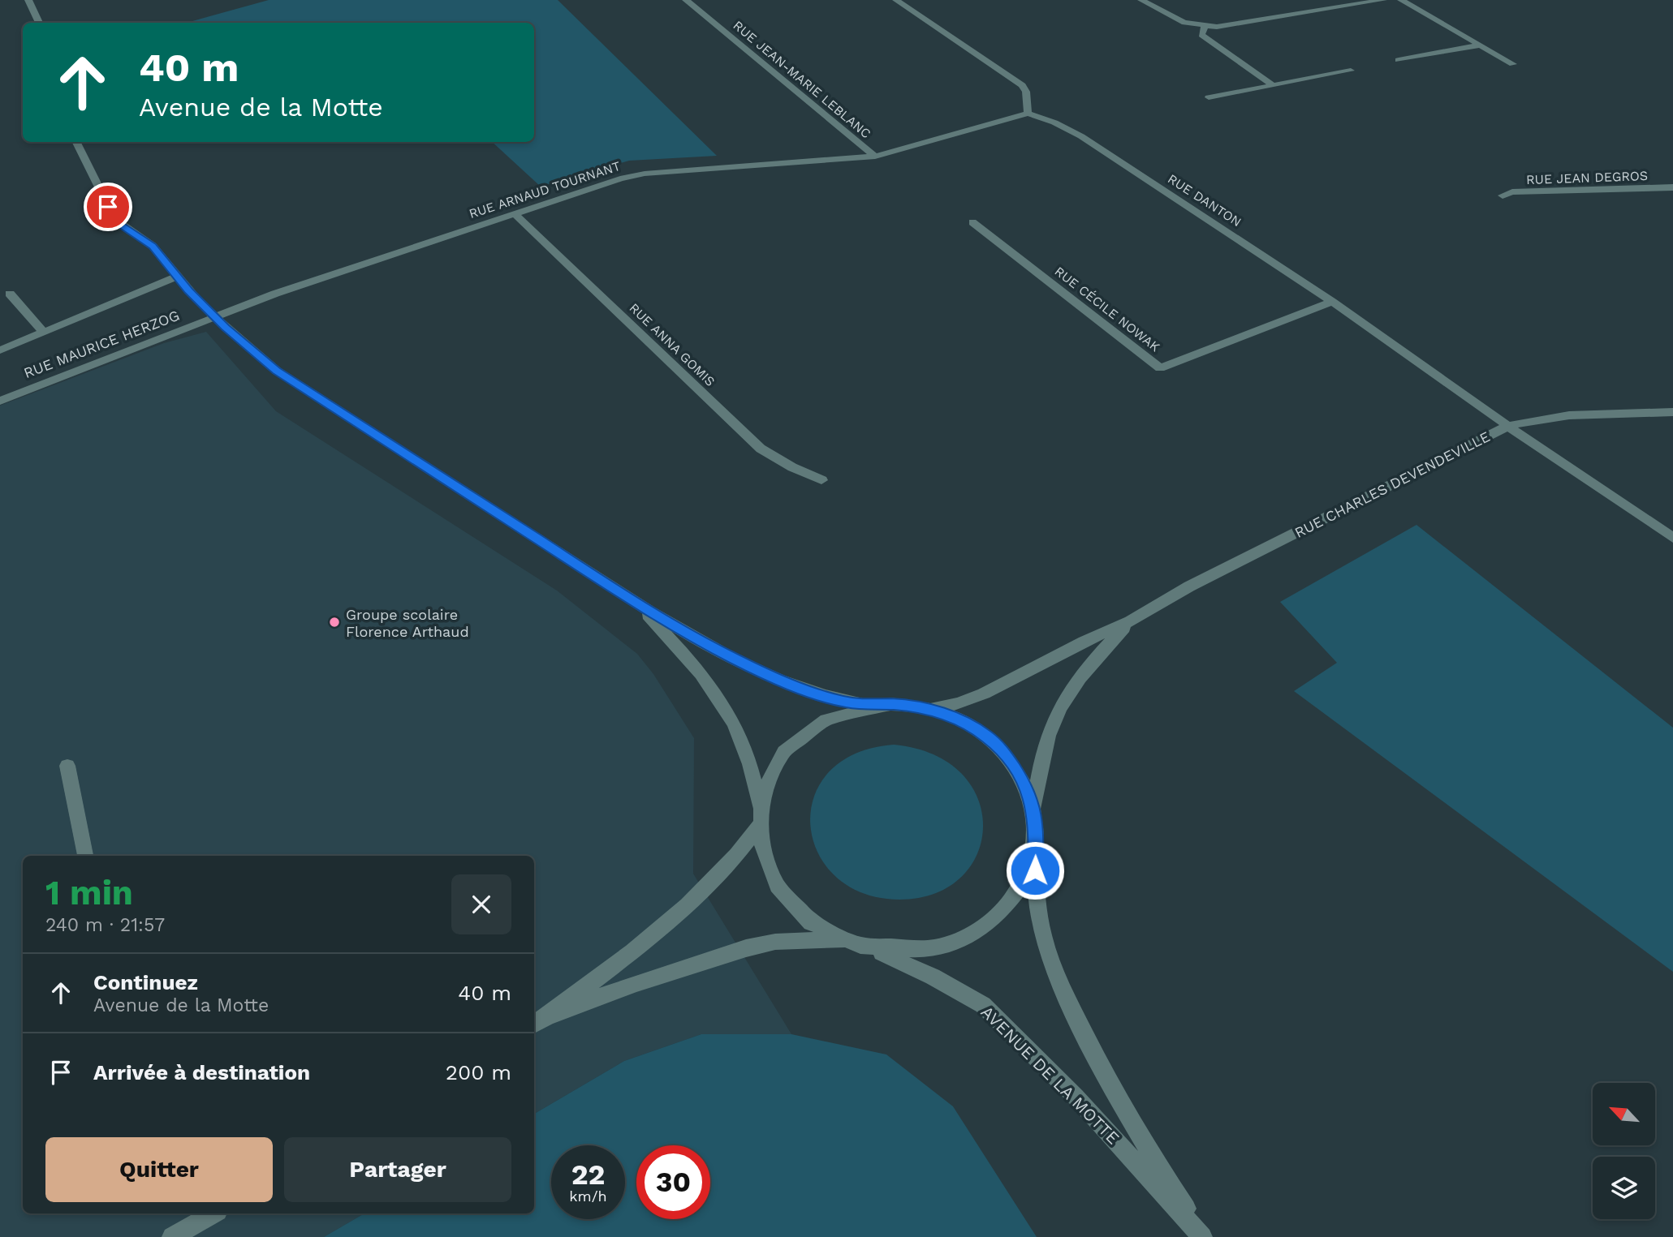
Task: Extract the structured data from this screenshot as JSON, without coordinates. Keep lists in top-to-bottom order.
{
  "streets": {
    "street": [
      "RUE JEAN-MARIE LEBLANC",
      "RUE JEAN DEGROS",
      "RUE ARNAUD TOURNANT",
      "RUE DANTON",
      "RUE CÉCILE NOWAK",
      "RUE MAURICE HERZOG",
      "RUE ANNA GOMIS",
      "RUE CHARLES DEVENDEVILLE",
      "AVENUE DE LA MOTTE"
    ]
  },
  "crossings": [
    ["RUE JEAN-MARIE LEBLANC", "RUE ARNAUD TOURNANT"],
    ["RUE ARNAUD TOURNANT", "RUE DANTON"],
    ["RUE ARNAUD TOURNANT", "RUE MAURICE HERZOG"],
    ["RUE ARNAUD TOURNANT", "RUE ANNA GOMIS"],
    ["RUE DANTON", "RUE CÉCILE NOWAK"],
    ["RUE DANTON", "RUE CHARLES DEVENDEVILLE"]
  ],
  "places": ["Groupe scolaire Florence Arthaud"],
  "north": "top left",
  "page": {
    "turn": ["40 m", "Avenue de la Motte"],
    "heading": ["1 min", "240 m · 21:57"],
    "list": [
      {
        "name": "Continuez",
        "note": "Avenue de la Motte",
        "value": "40 m"
      },
      {
        "name": "Arrivée à destination",
        "value": "200 m"
      }
    ],
    "buttons": ["Quitter", "Partager"],
    "speed": "22 km/h",
    "limit": "30"
  }
}
